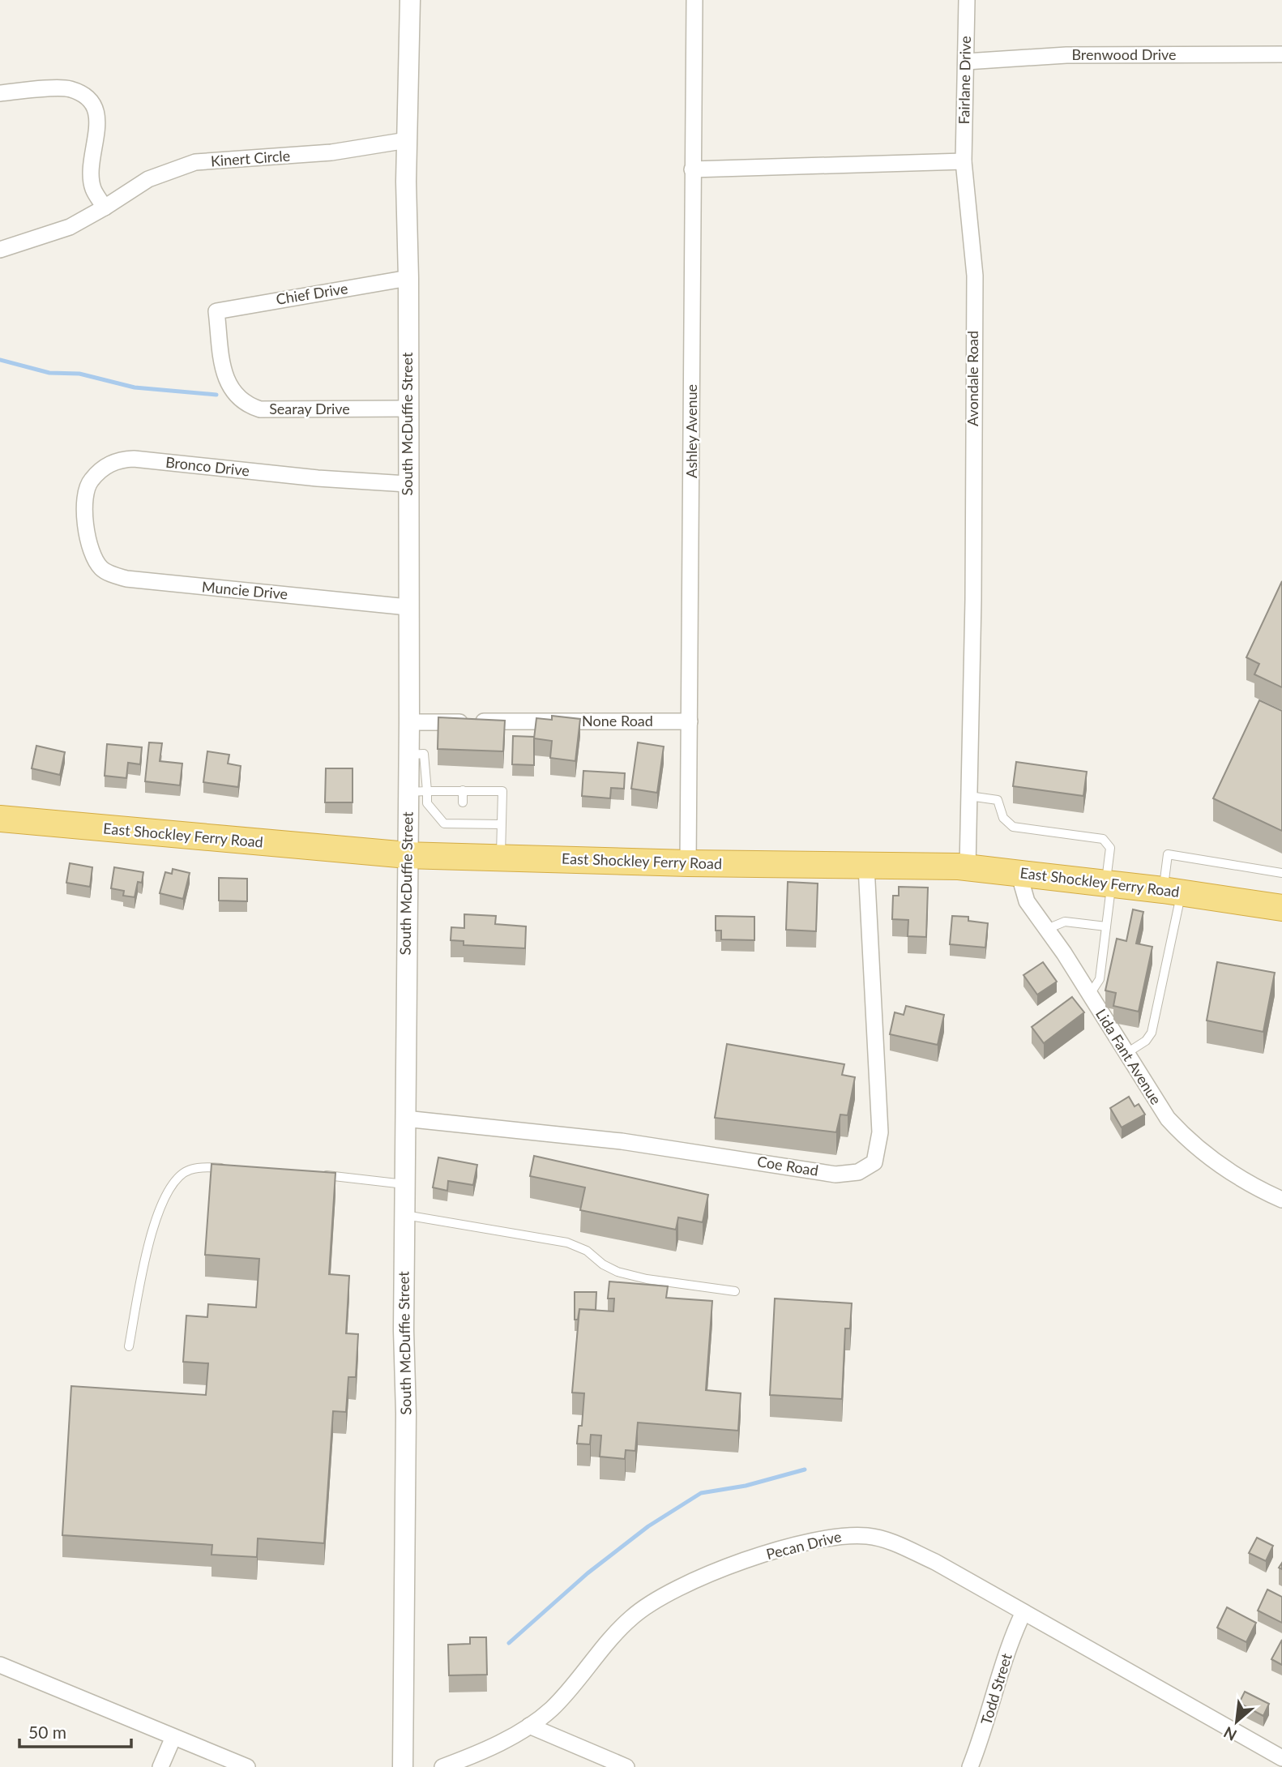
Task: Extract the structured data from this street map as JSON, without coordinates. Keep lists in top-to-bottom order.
{
  "streets": {
    "highway": ["East Shockley Ferry Road"],
    "street": [
      "Brenwood Drive",
      "Fairlane Drive",
      "Kinert Circle",
      "Chief Drive",
      "Avondale Road",
      "Searay Drive",
      "South McDuffie Street",
      "Ashley Avenue",
      "Bronco Drive",
      "Muncie Drive",
      "None Road",
      "Lida Fant Avenue",
      "Coe Road",
      "Pecan Drive",
      "Todd Street"
    ]
  },
  "crossings": [
    ["Brenwood Drive", "Fairlane Drive"],
    ["Fairlane Drive", "Avondale Road"],
    ["Kinert Circle", "South McDuffie Street"],
    ["Chief Drive", "Searay Drive"],
    ["Chief Drive", "South McDuffie Street"],
    ["Avondale Road", "East Shockley Ferry Road"],
    ["Searay Drive", "South McDuffie Street"],
    ["South McDuffie Street", "Bronco Drive"],
    ["South McDuffie Street", "Muncie Drive"],
    ["South McDuffie Street", "None Road"],
    ["South McDuffie Street", "East Shockley Ferry Road"],
    ["South McDuffie Street", "Coe Road"],
    ["Ashley Avenue", "None Road"],
    ["Ashley Avenue", "East Shockley Ferry Road"],
    ["Bronco Drive", "Muncie Drive"],
    ["East Shockley Ferry Road", "Lida Fant Avenue"],
    ["East Shockley Ferry Road", "Coe Road"],
    ["Pecan Drive", "Todd Street"]
  ],
  "scale_bar": "50 m",
  "north": "bottom left"
}
